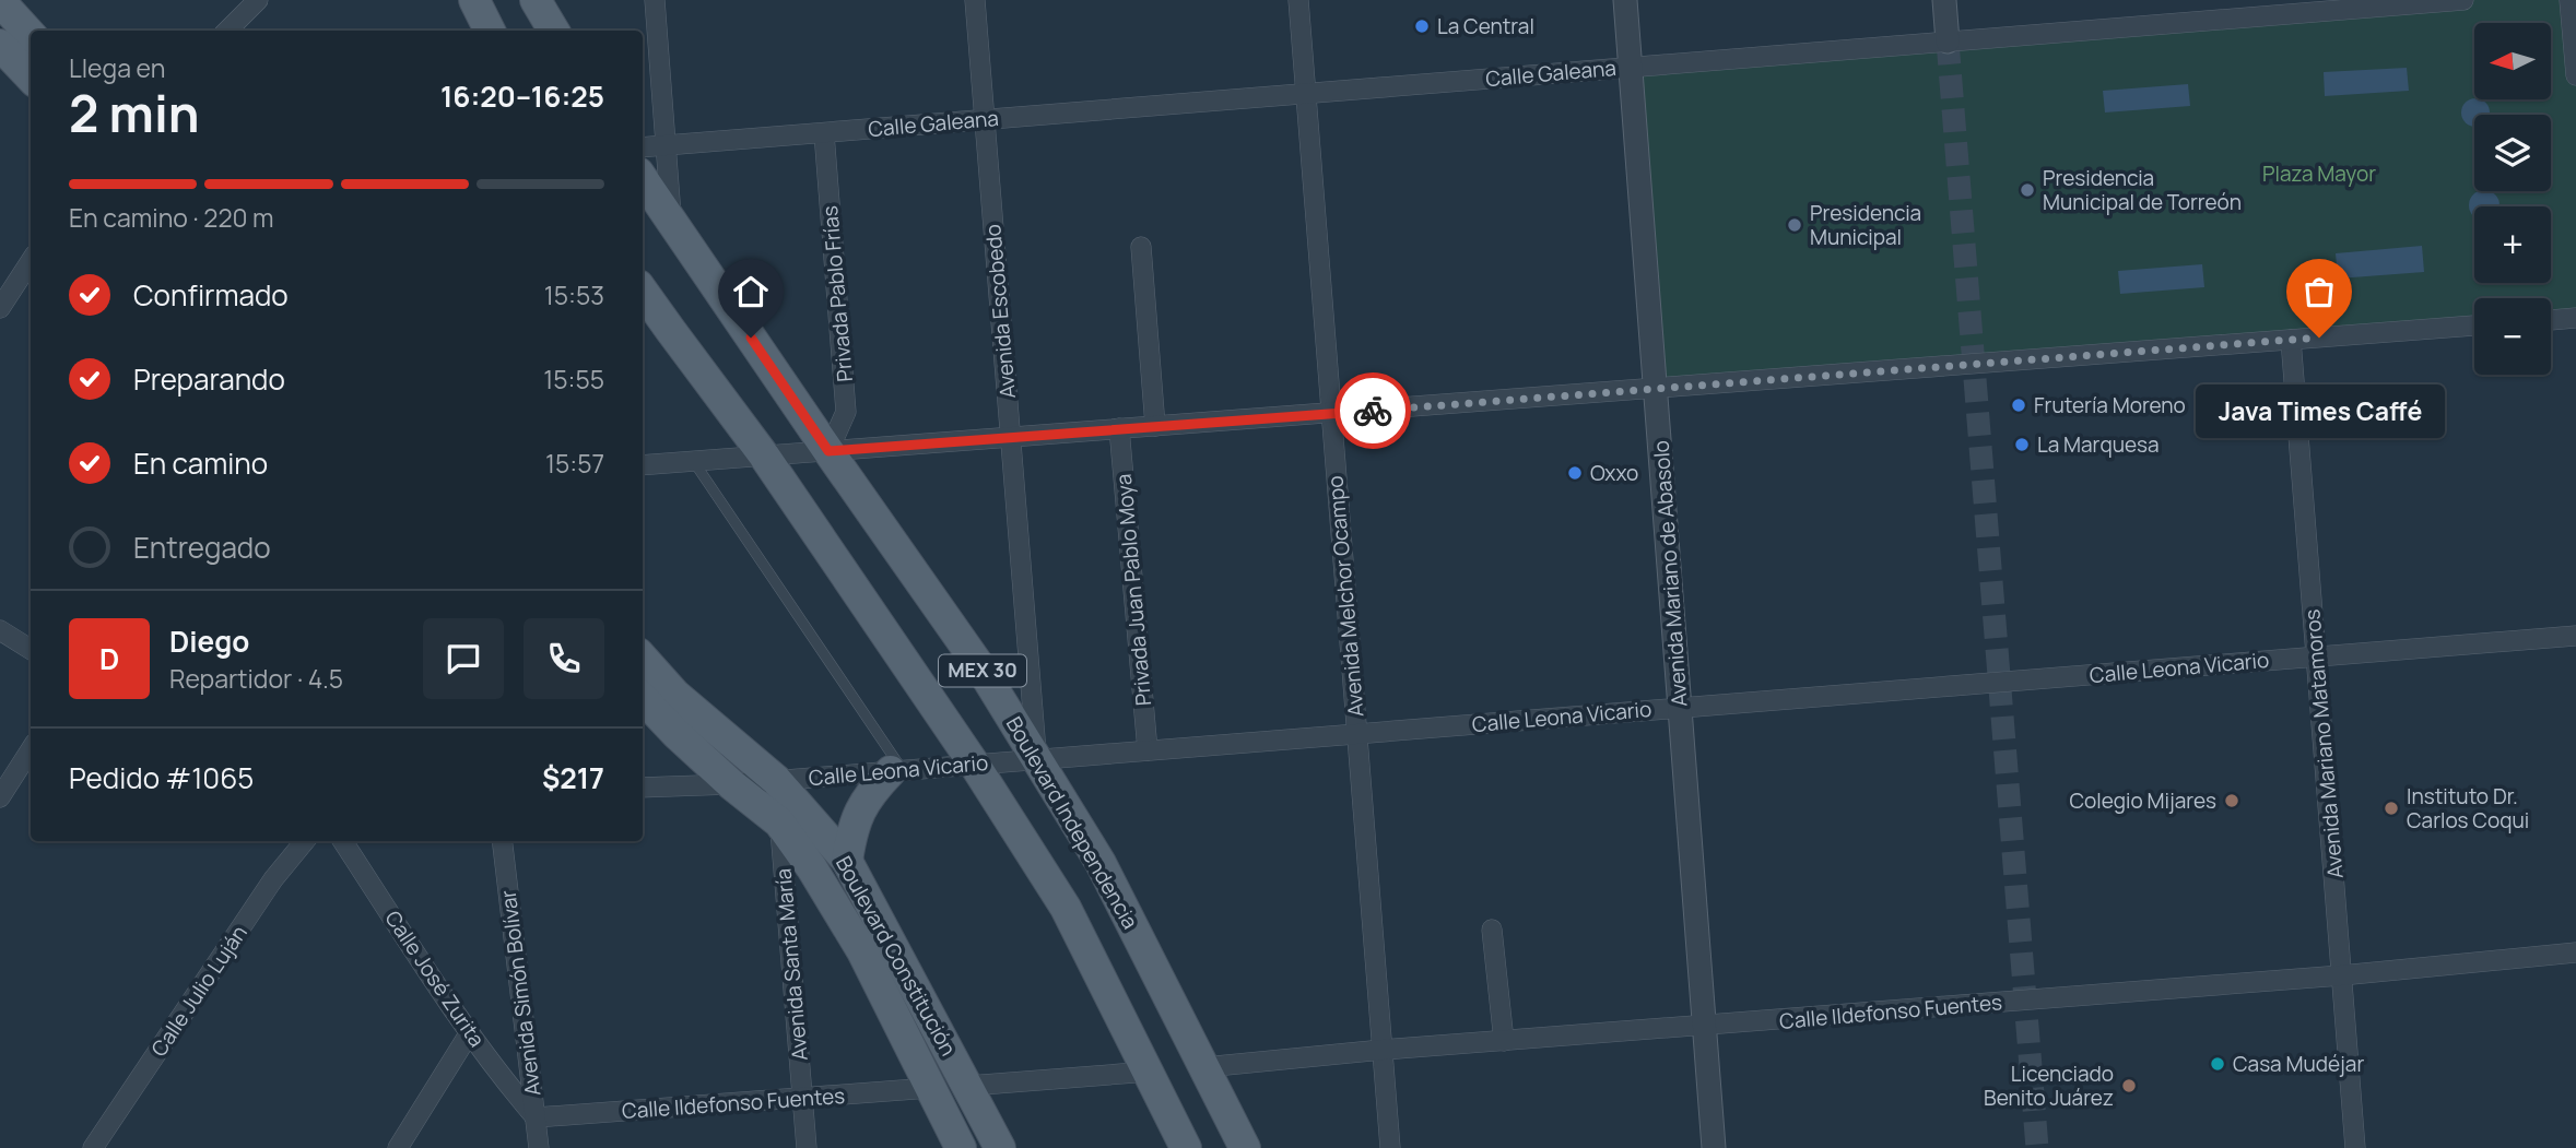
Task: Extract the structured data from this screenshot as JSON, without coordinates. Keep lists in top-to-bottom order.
{
  "streets": {
    "main road": ["MEX 30", "Boulevard Independencia", "Boulevard Constitución"],
    "street": [
      "Calle Galeana",
      "Privada Pablo Frías",
      "Avenida Escobedo",
      "Avenida Mariano de Abasolo",
      "Privada Juan Pablo Moya",
      "Avenida Melchor Ocampo",
      "Calle Leona Vicario",
      "Avenida Mariano Matamoros",
      "Avenida Santa María",
      "Calle José Zurita",
      "Calle Julio Luján",
      "Avenida Simón Bolívar",
      "Calle Ildefonso Fuentes"
    ]
  },
  "crossings": [
    ["Calle Galeana", "Privada Pablo Frías"],
    ["Calle Galeana", "Avenida Escobedo"],
    ["Calle Galeana", "Avenida Mariano de Abasolo"],
    ["Calle Galeana", "Avenida Melchor Ocampo"],
    ["Privada Pablo Frías", "Boulevard Independencia"],
    ["Avenida Escobedo", "Calle Leona Vicario"],
    ["Avenida Escobedo", "Boulevard Independencia"],
    ["Avenida Mariano de Abasolo", "Calle Leona Vicario"],
    ["Avenida Mariano de Abasolo", "Calle Ildefonso Fuentes"],
    ["Privada Juan Pablo Moya", "Calle Leona Vicario"],
    ["Avenida Melchor Ocampo", "Calle Leona Vicario"],
    ["Avenida Melchor Ocampo", "Calle Ildefonso Fuentes"],
    ["Calle Leona Vicario", "MEX 30"],
    ["Calle Leona Vicario", "Avenida Mariano Matamoros"],
    ["Calle Leona Vicario", "Boulevard Independencia"],
    ["Calle Leona Vicario", "Boulevard Constitución"],
    ["Calle Leona Vicario", "Avenida Santa María"],
    ["Avenida Mariano Matamoros", "Calle Ildefonso Fuentes"],
    ["Boulevard Independencia", "Calle Ildefonso Fuentes"],
    ["Boulevard Constitución", "Avenida Santa María"],
    ["Boulevard Constitución", "Calle Ildefonso Fuentes"],
    ["Avenida Santa María", "Calle Ildefonso Fuentes"],
    ["Calle José Zurita", "Avenida Simón Bolívar"],
    ["Calle José Zurita", "Calle Ildefonso Fuentes"],
    ["Avenida Simón Bolívar", "Calle Ildefonso Fuentes"]
  ],
  "parks": ["Plaza Mayor"],
  "places": [
    "La Central",
    "Presidencia Municipal de Torreón",
    "Presidencia Municipal",
    "Java Times Caffé",
    "Frutería Moreno",
    "La Marquesa",
    "Oxxo",
    "Colegio Mijares",
    "Instituto Dr. Carlos Coqui",
    "Casa Mudéjar",
    "Licenciado Benito Juárez"
  ],
  "north": "left",
  "page": {
    "map_buttons": ["+", "−"],
    "heading": ["2 min", "Llega en", "16:20–16:25"],
    "panel": [
      "Diego",
      "Repartidor · 4.5",
      "Pedido #1065",
      "$217"
    ],
    "bar": "En camino · 220 m",
    "list": [
      ["Confirmado", "15:53"],
      ["Preparando", "15:55"],
      ["En camino", "15:57"],
      "Entregado"
    ],
    "bubble": "Java Times Caffé",
    "round": "D"
  }
}
